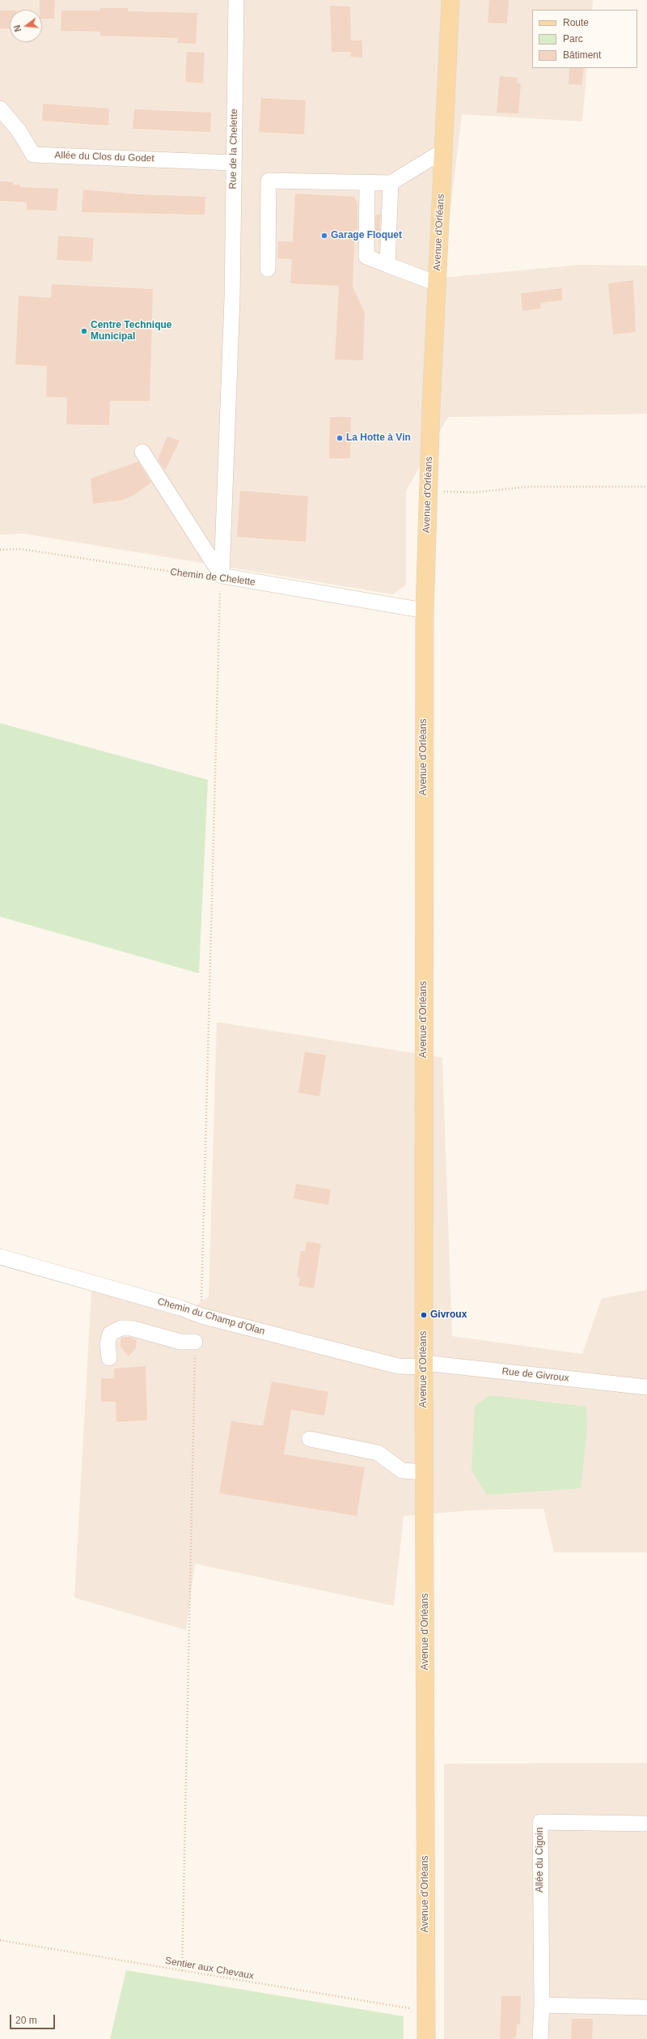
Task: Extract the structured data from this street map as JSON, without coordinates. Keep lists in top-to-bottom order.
{
  "streets": {
    "main road": ["Avenue d'Orléans"],
    "street": [
      "Rue de la Chelette",
      "Allée du Clos du Godet",
      "Chemin de Chelette",
      "Chemin du Champ d'Olan",
      "Rue de Givroux",
      "Allée du Cigoin"
    ],
    "path": ["Sentier aux Chevaux"]
  },
  "crossings": [
    ["Rue de la Chelette", "Allée du Clos du Godet"],
    ["Rue de la Chelette", "Chemin de Chelette"],
    ["Avenue d'Orléans", "Chemin de Chelette"],
    ["Avenue d'Orléans", "Chemin du Champ d'Olan"],
    ["Avenue d'Orléans", "Rue de Givroux"],
    ["Chemin du Champ d'Olan", "Rue de Givroux"]
  ],
  "places": [
    "Garage Floquet",
    "Centre Technique Municipal",
    "La Hotte à Vin",
    "Givroux"
  ],
  "legend": ["Route", "Parc", "Bâtiment"],
  "scale_bar": "20 m",
  "north": "left"
}
